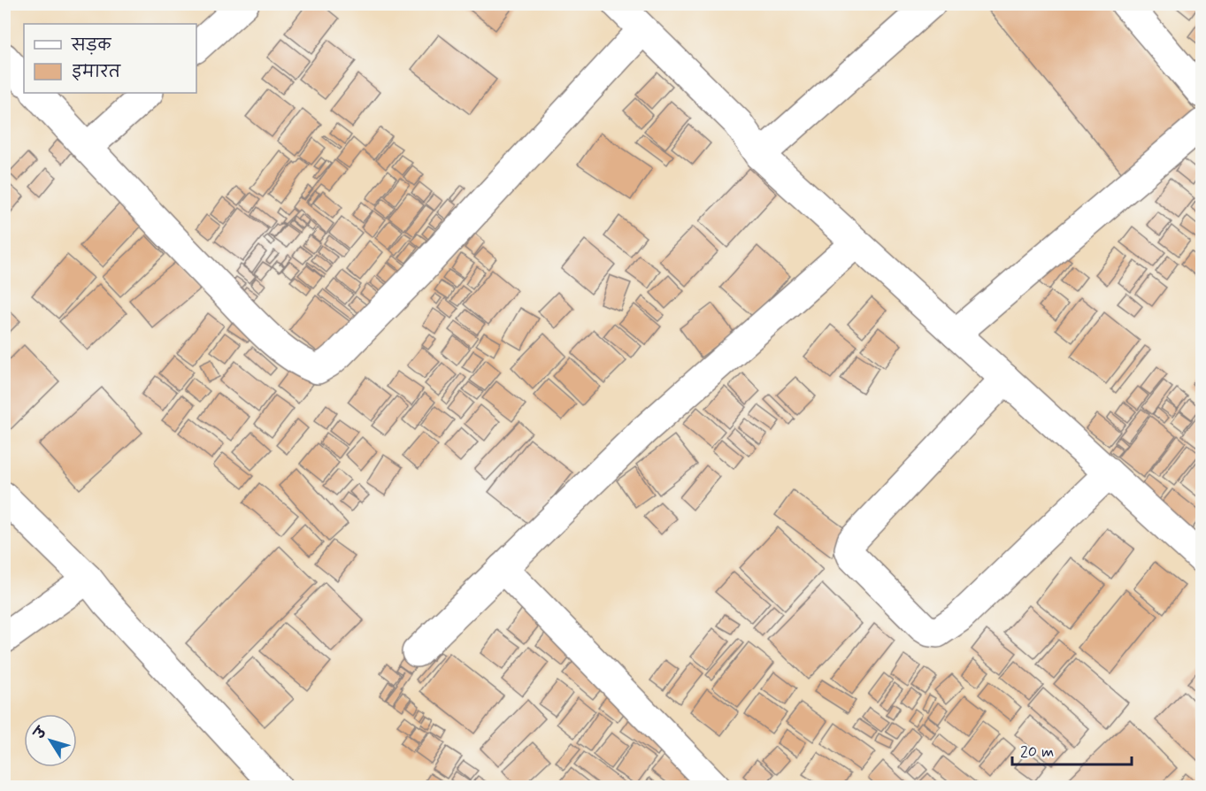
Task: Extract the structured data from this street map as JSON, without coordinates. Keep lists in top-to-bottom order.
{
  "legend": ["सड़क", "इमारत"],
  "scale_bar": "20 m",
  "north": "top left"
}
